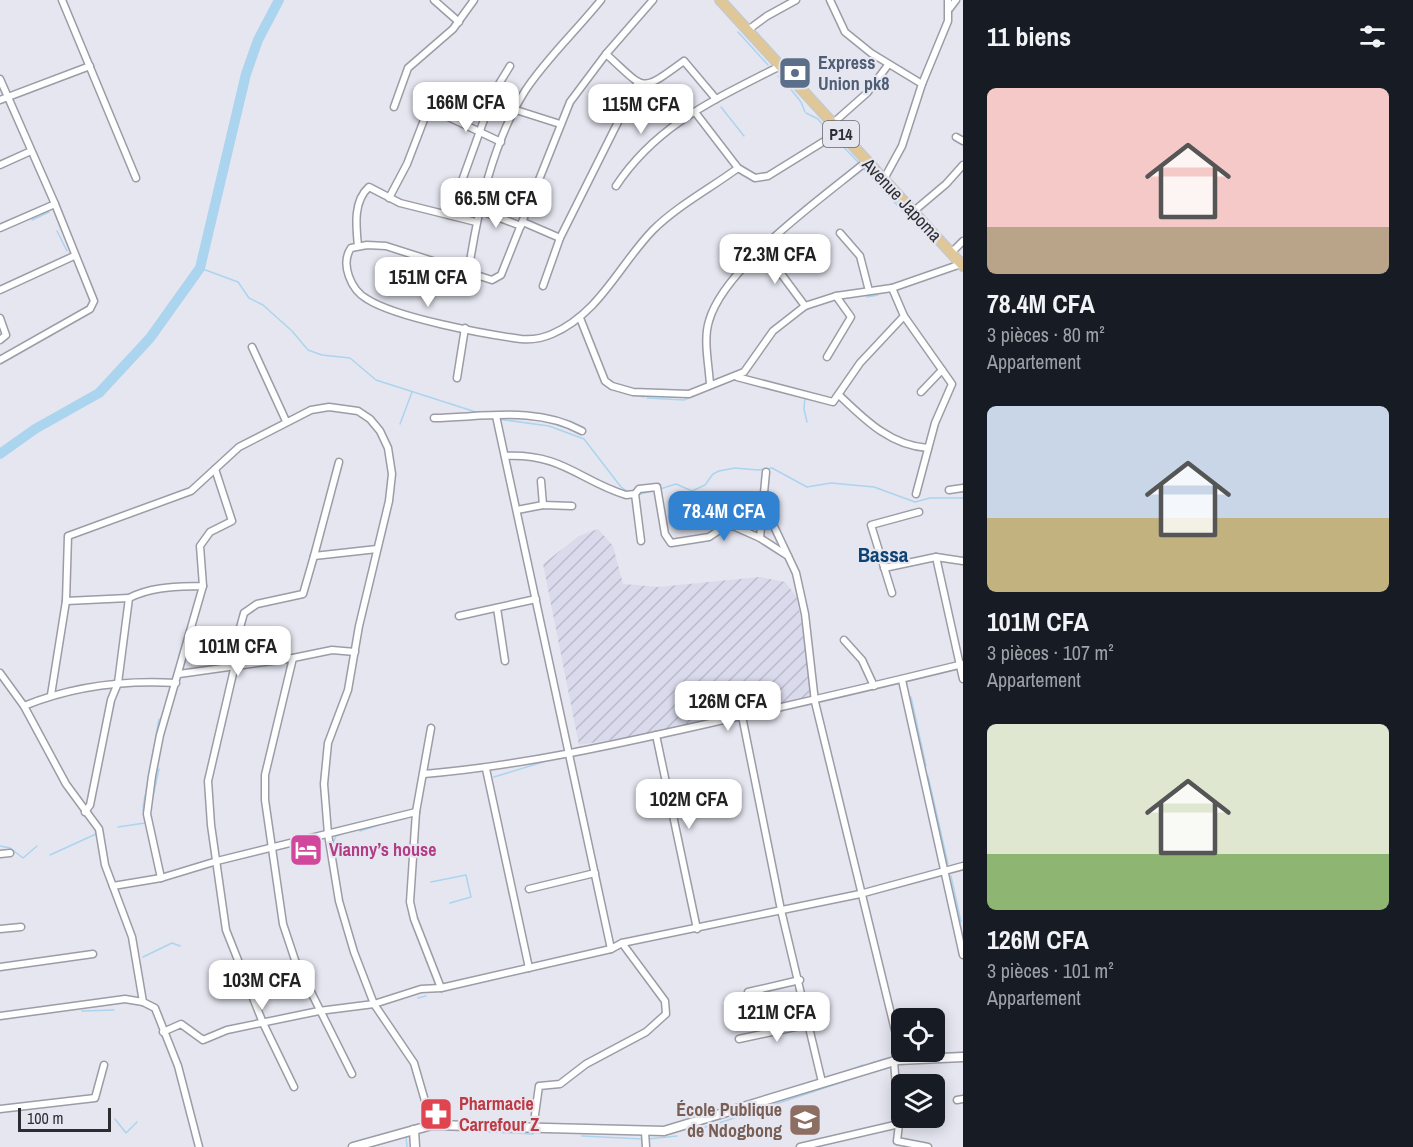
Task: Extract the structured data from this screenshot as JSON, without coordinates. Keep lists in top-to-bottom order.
{
  "streets": {
    "main road": ["P14", "Avenue Japoma"]
  },
  "districts": ["Bassa"],
  "places": {
    "bank": ["Express Union pk8"],
    "hotel": ["Vianny’s house"],
    "pharmacy": ["Pharmacie Carrefour Z"],
    "school or university": ["École Publique de Ndogbong"]
  },
  "scale_bar": "100 m",
  "page": {
    "heading": "11 biens",
    "list": [
      {
        "name": "78.4M CFA",
        "note": "3 pièces · 80 m² · Appartement"
      },
      {
        "name": "101M CFA",
        "note": "3 pièces · 107 m² · Appartement"
      },
      {
        "name": "126M CFA",
        "note": "3 pièces · 101 m² · Appartement"
      }
    ],
    "price": [
      "166M CFA",
      "115M CFA",
      "66.5M CFA",
      "72.3M CFA",
      "151M CFA",
      "78.4M CFA",
      "101M CFA",
      "126M CFA",
      "102M CFA",
      "103M CFA",
      "121M CFA"
    ],
    "scale": "100 m"
  }
}
